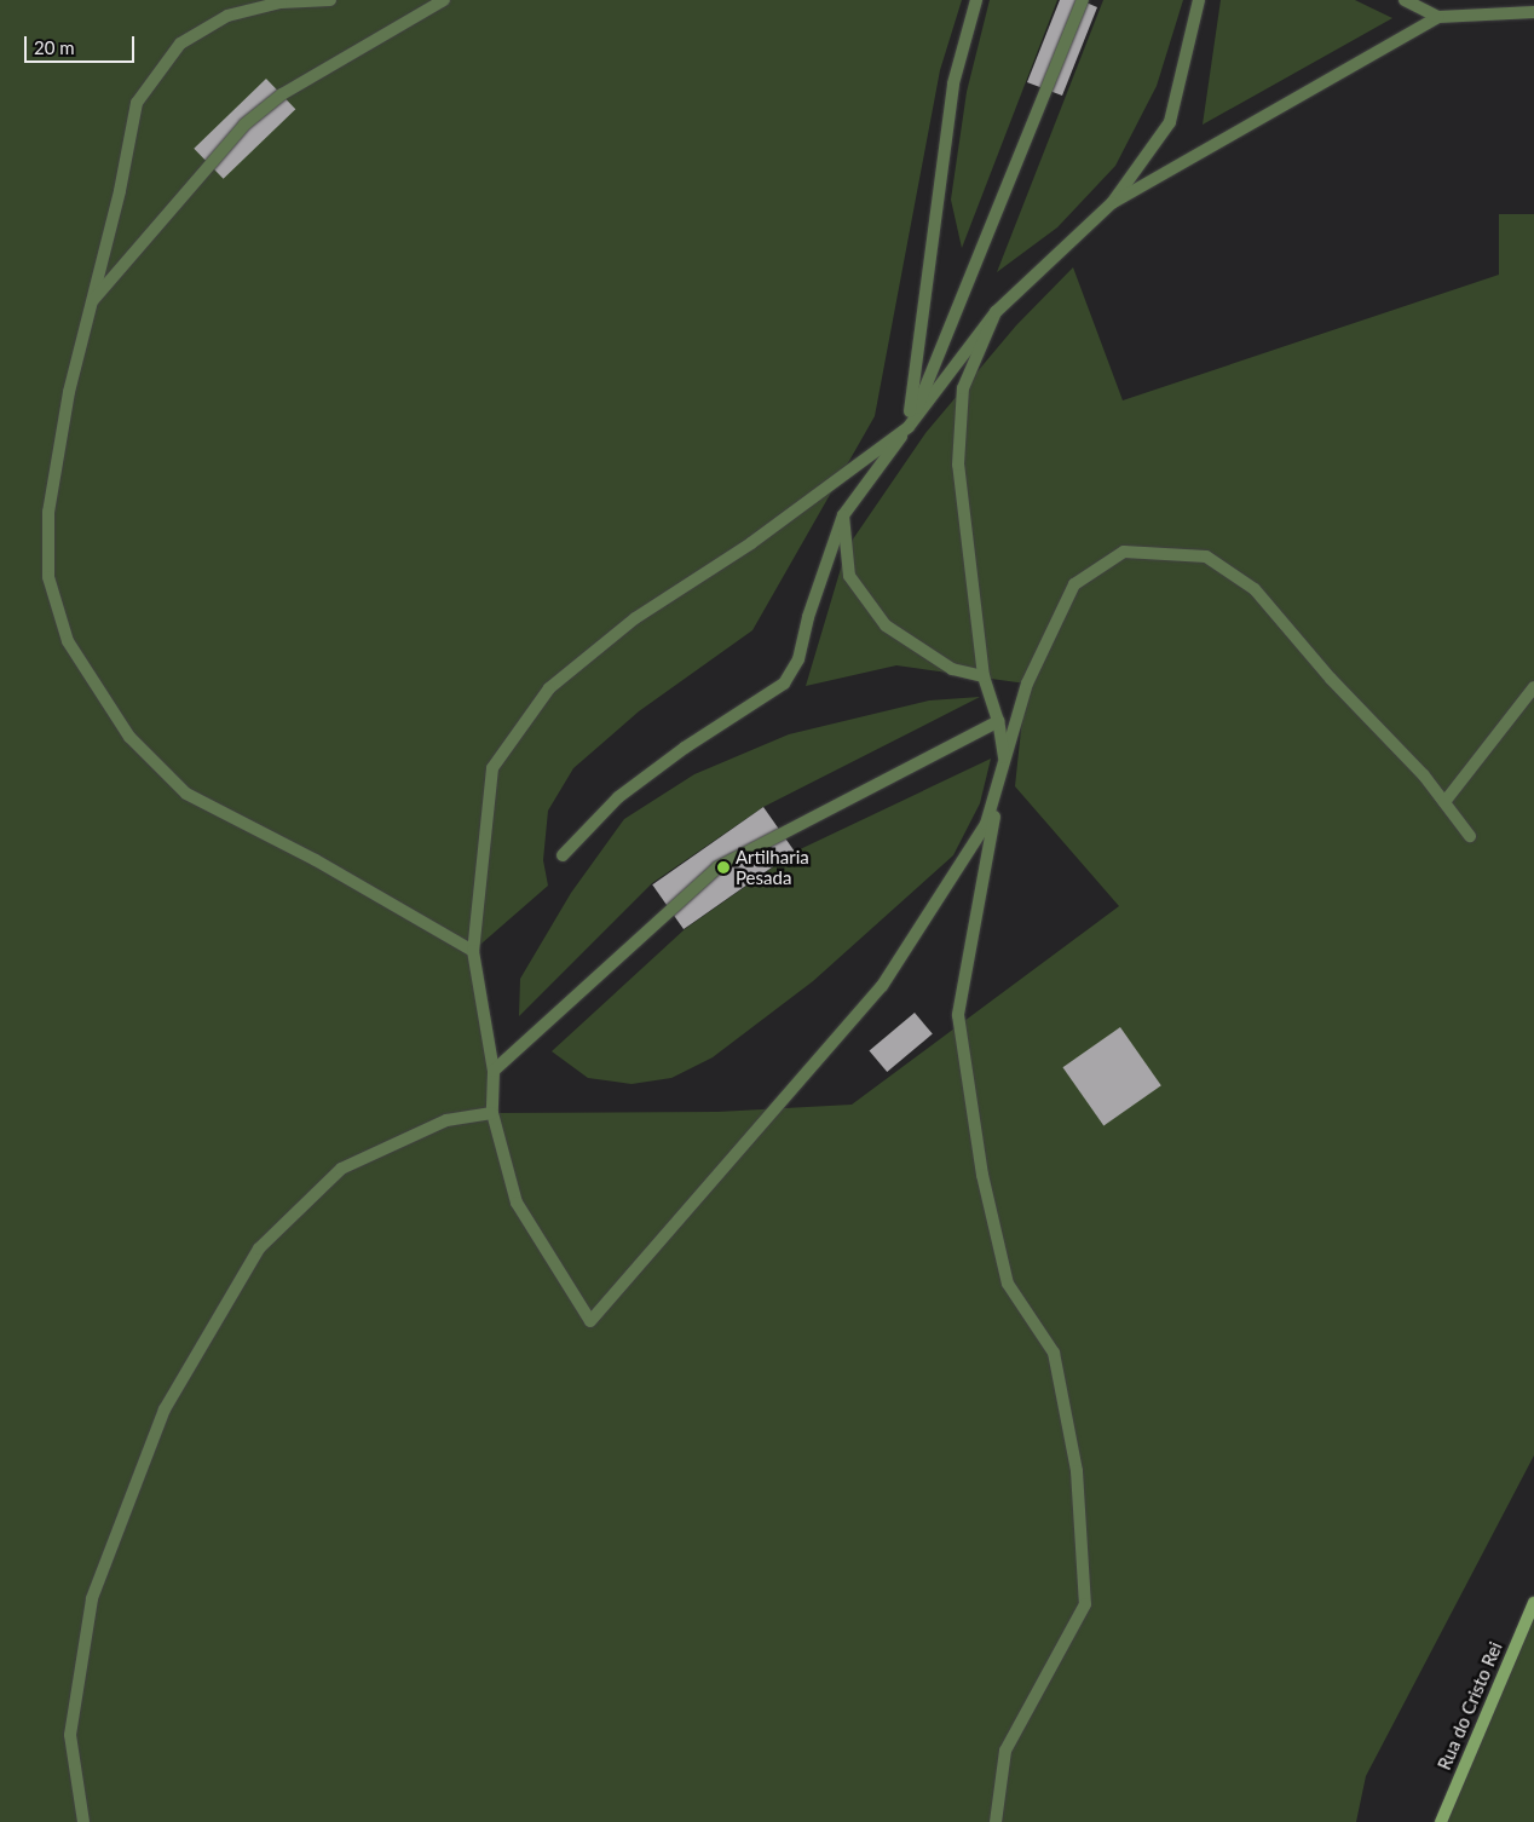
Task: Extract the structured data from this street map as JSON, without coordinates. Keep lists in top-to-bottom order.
{
  "streets": {
    "street": ["Rua do Cristo Rei"]
  },
  "places": ["Artilharia Pesada"],
  "scale_bar": "20 m"
}
